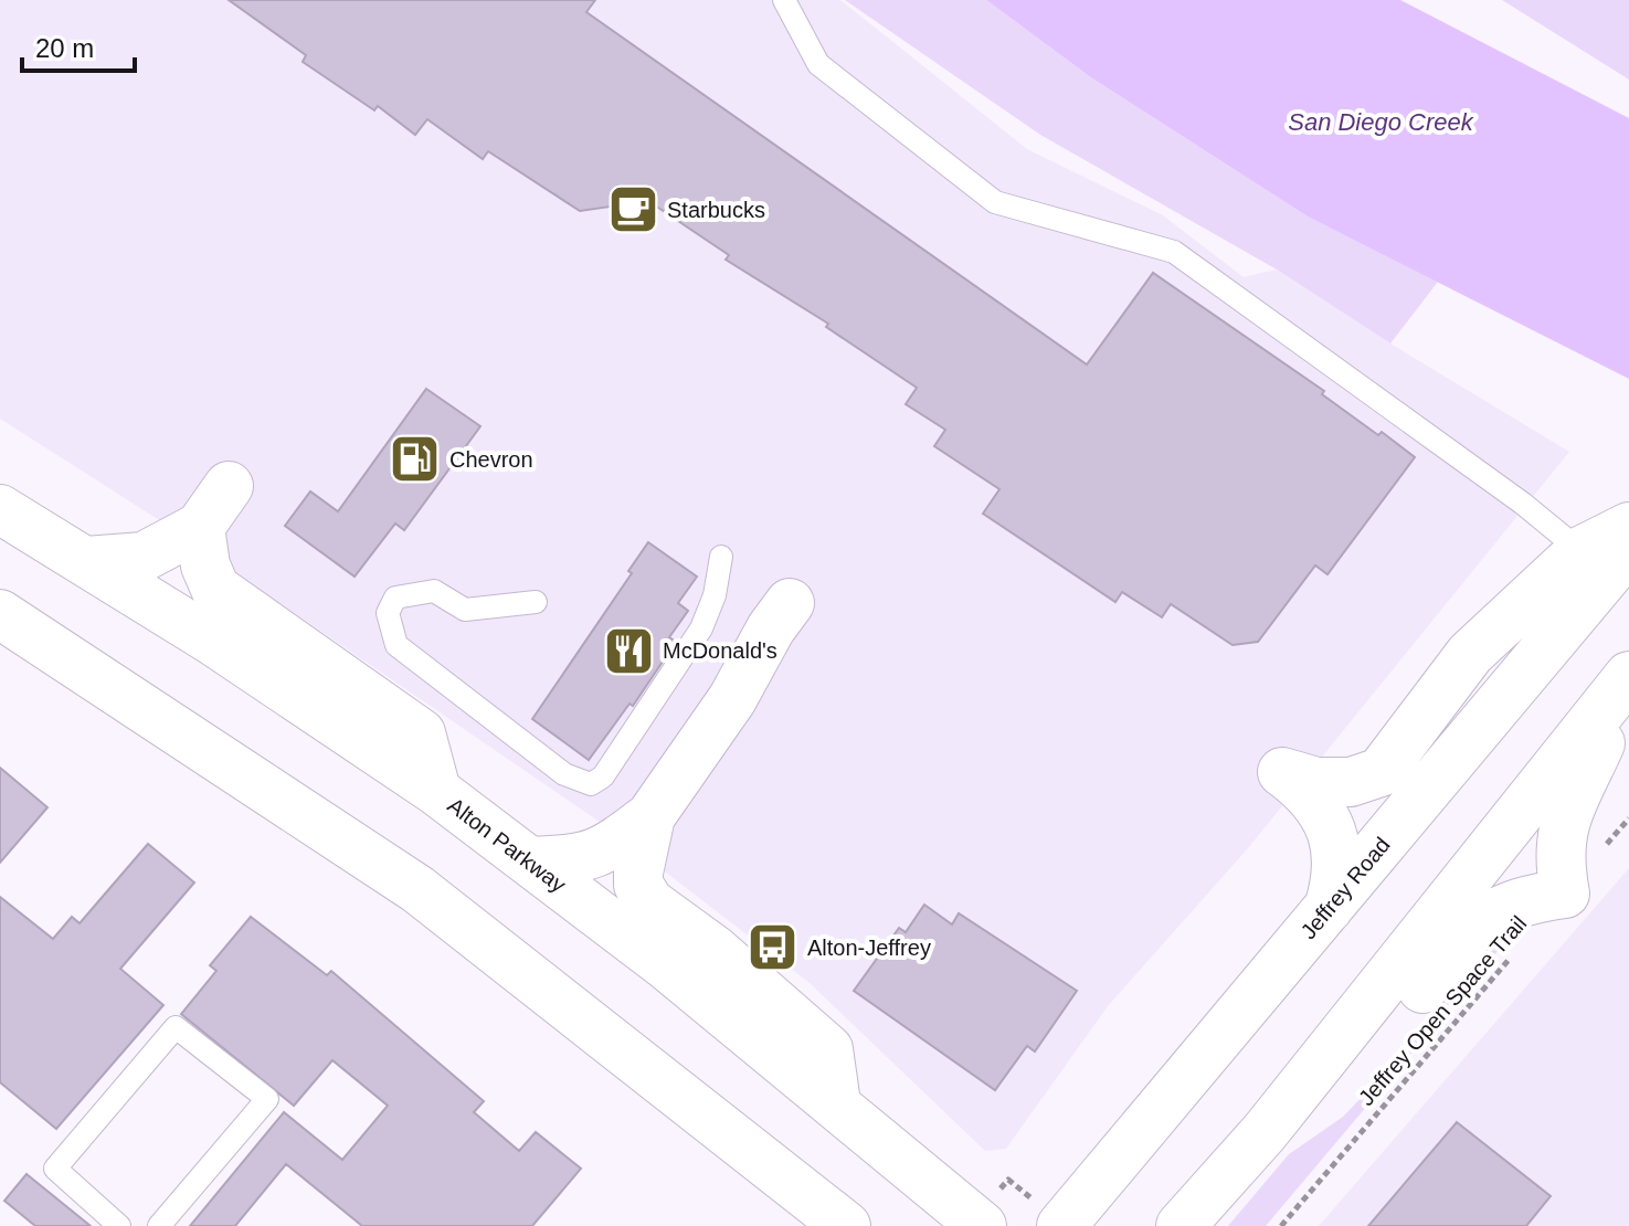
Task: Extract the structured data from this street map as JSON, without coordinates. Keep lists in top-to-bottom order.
{
  "streets": {
    "main road": ["Alton Parkway", "Jeffrey Road"],
    "path": ["Jeffrey Open Space Trail"]
  },
  "water": ["San Diego Creek"],
  "places": {
    "cafe": ["Starbucks"],
    "fuel station": ["Chevron"],
    "restaurant": ["McDonald's"],
    "bus stop": ["Alton-Jeffrey"]
  },
  "scale_bar": "20 m"
}
